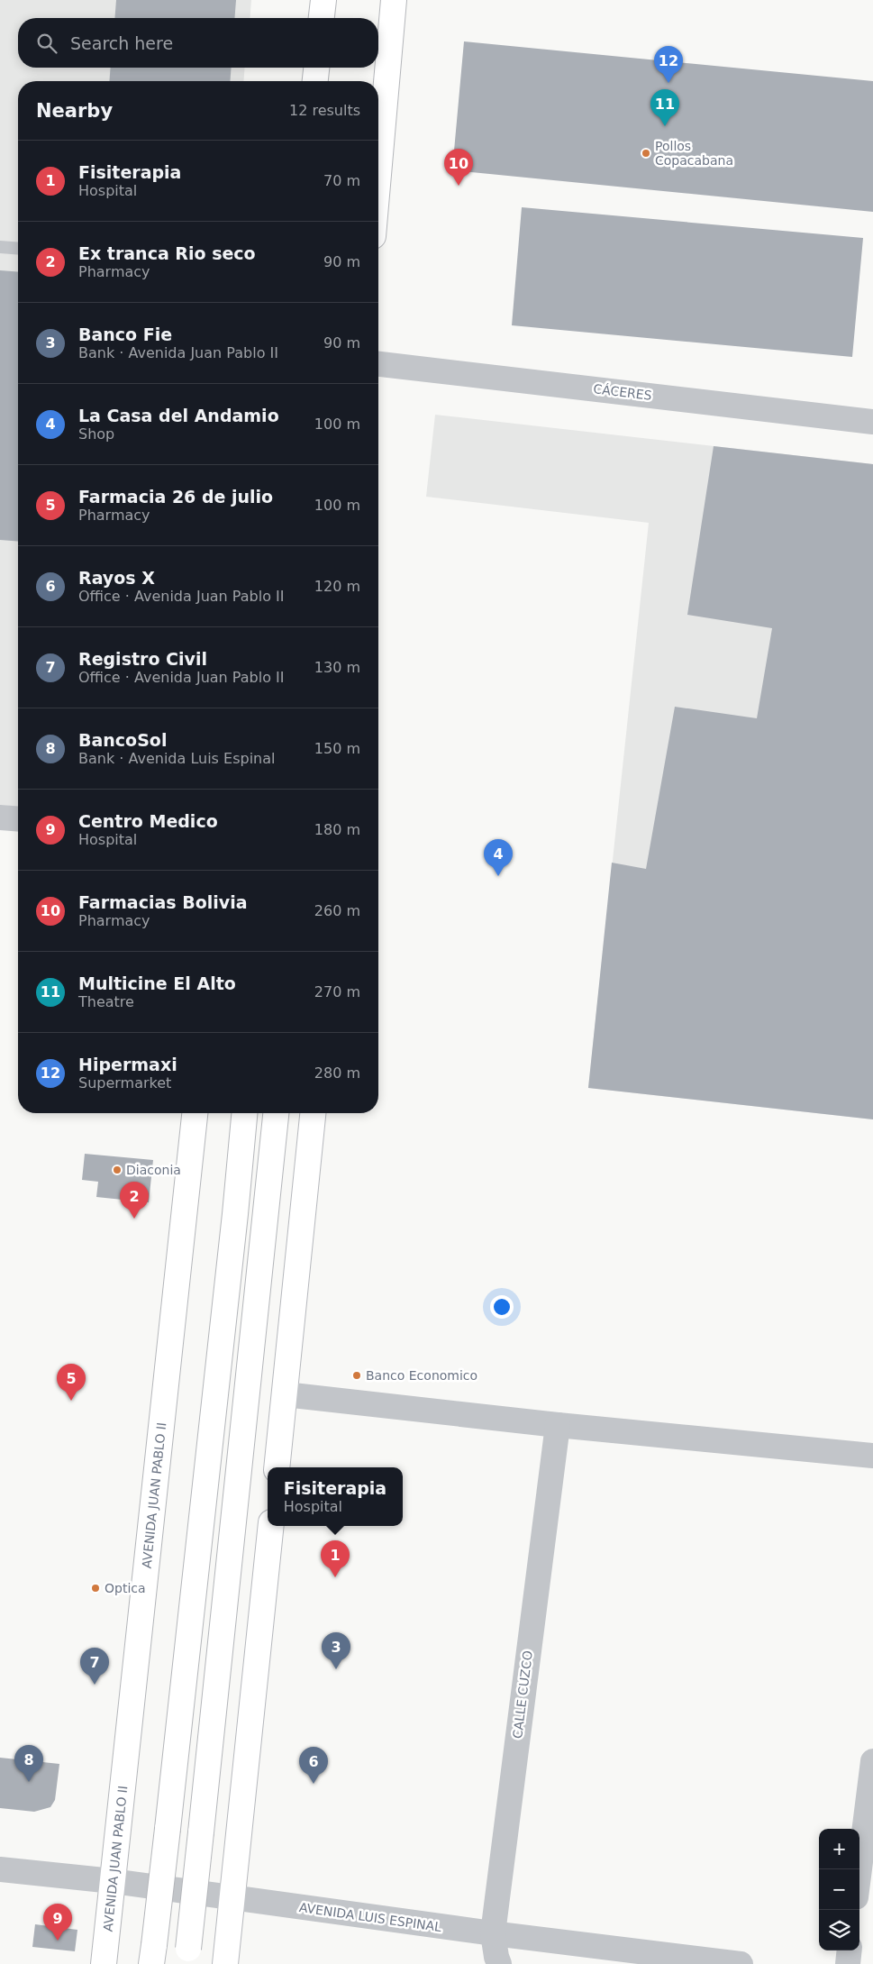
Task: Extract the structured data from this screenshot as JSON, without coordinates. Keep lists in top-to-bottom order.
{
  "streets": {
    "main road": ["AVENIDA JUAN PABLO II"],
    "street": ["CÁCERES", "CALLE CUZCO", "AVENIDA LUIS ESPINAL"]
  },
  "crossings": [
    ["AVENIDA JUAN PABLO II", "AVENIDA LUIS ESPINAL"],
    ["CALLE CUZCO", "AVENIDA LUIS ESPINAL"]
  ],
  "places": [
    "Pollos Copacabana",
    "Diaconia",
    "Banco Economico",
    "Optica"
  ],
  "page": {
    "search": "Search here",
    "pins": [
      "12",
      "11",
      "10",
      "4",
      "2",
      "5",
      "1",
      "3",
      "7",
      "8",
      "6",
      "9"
    ],
    "heading": ["Nearby", "12 results"],
    "list": [
      {
        "mark": "1",
        "name": "Fisiterapia",
        "note": "Hospital",
        "value": "70 m"
      },
      {
        "mark": "2",
        "name": "Ex tranca Rio seco",
        "note": "Pharmacy",
        "value": "90 m"
      },
      {
        "mark": "3",
        "name": "Banco Fie",
        "note": "Bank · Avenida Juan Pablo II",
        "value": "90 m"
      },
      {
        "mark": "4",
        "name": "La Casa del Andamio",
        "note": "Shop",
        "value": "100 m"
      },
      {
        "mark": "5",
        "name": "Farmacia 26 de julio",
        "note": "Pharmacy",
        "value": "100 m"
      },
      {
        "mark": "6",
        "name": "Rayos X",
        "note": "Office · Avenida Juan Pablo II",
        "value": "120 m"
      },
      {
        "mark": "7",
        "name": "Registro Civil",
        "note": "Office · Avenida Juan Pablo II",
        "value": "130 m"
      },
      {
        "mark": "8",
        "name": "BancoSol",
        "note": "Bank · Avenida Luis Espinal",
        "value": "150 m"
      },
      {
        "mark": "9",
        "name": "Centro Medico",
        "note": "Hospital",
        "value": "180 m"
      },
      {
        "mark": "10",
        "name": "Farmacias Bolivia",
        "note": "Pharmacy",
        "value": "260 m"
      },
      {
        "mark": "11",
        "name": "Multicine El Alto",
        "note": "Theatre",
        "value": "270 m"
      },
      {
        "mark": "12",
        "name": "Hipermaxi",
        "note": "Supermarket",
        "value": "280 m"
      }
    ],
    "popup": ["Fisiterapia", "Hospital"],
    "map_buttons": ["+", "−"]
  }
}
